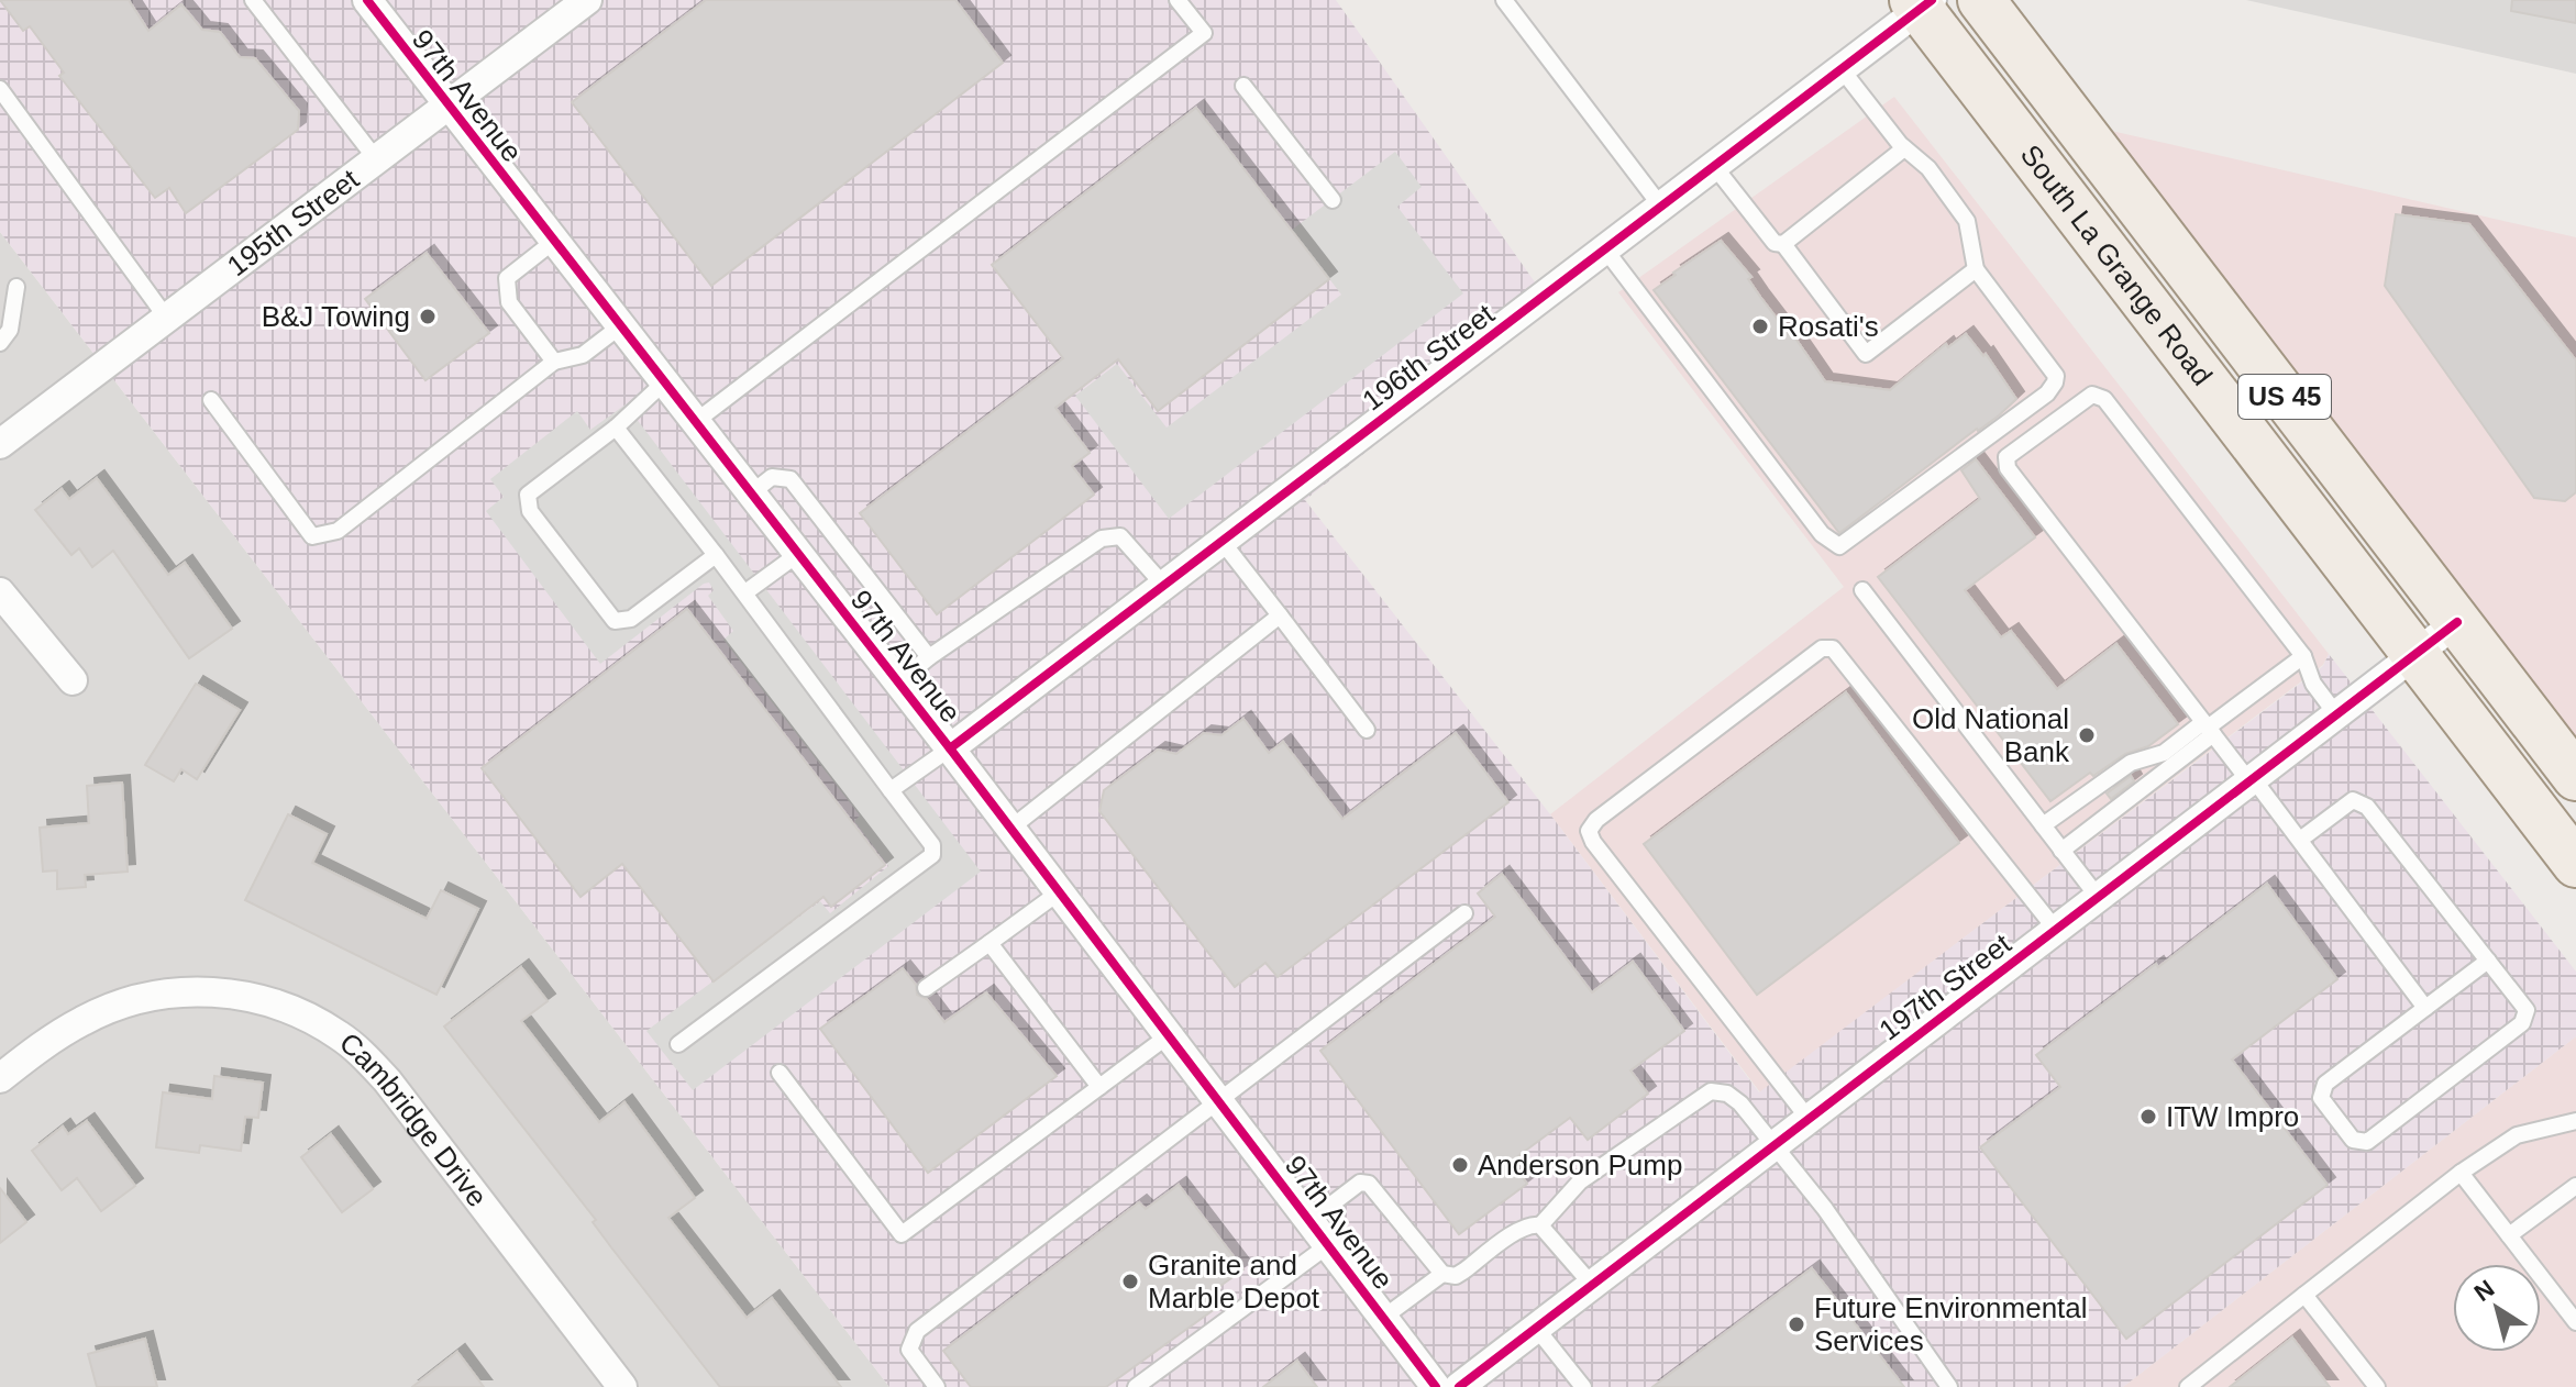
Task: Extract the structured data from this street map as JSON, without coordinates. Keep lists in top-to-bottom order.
{
  "streets": {
    "main road": ["South La Grange Road", "US 45"],
    "street": [
      "97th Avenue",
      "195th Street",
      "196th Street",
      "197th Street",
      "Cambridge Drive"
    ]
  },
  "crossings": [
    ["97th Avenue", "195th Street"],
    ["97th Avenue", "196th Street"],
    ["South La Grange Road", "196th Street"],
    ["South La Grange Road", "197th Street"]
  ],
  "places": [
    "B&J Towing",
    "Rosati's",
    "Old National Bank",
    "ITW Impro",
    "Anderson Pump",
    "Granite and Marble Depot",
    "Future Environmental Services"
  ],
  "north": "top left"
}
